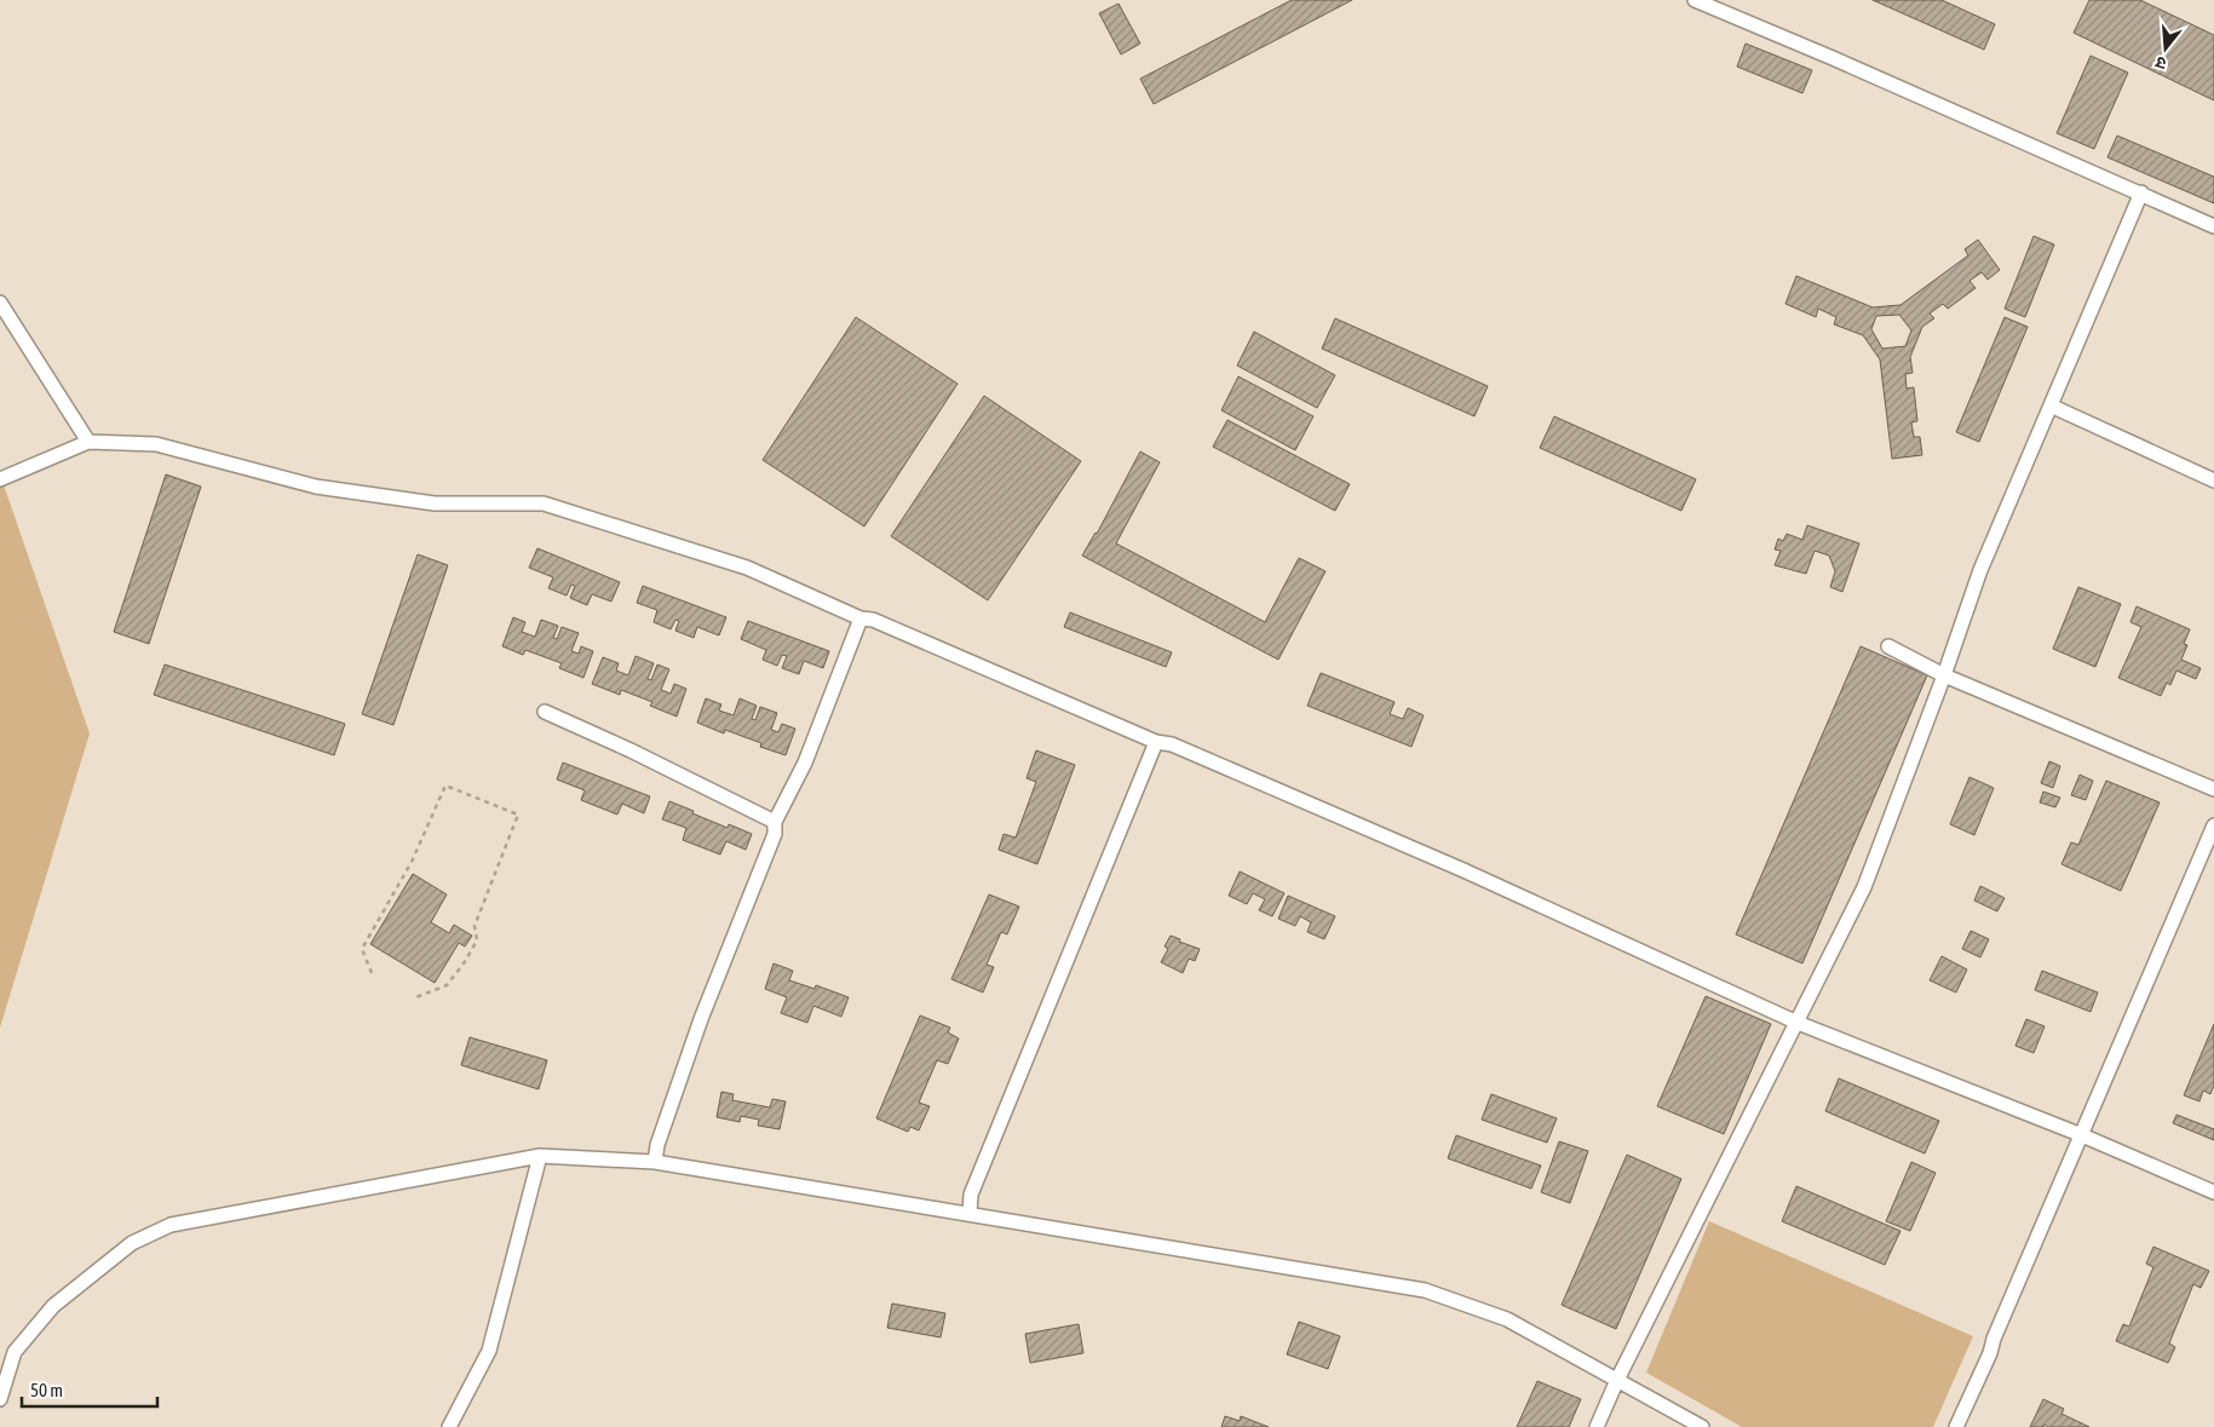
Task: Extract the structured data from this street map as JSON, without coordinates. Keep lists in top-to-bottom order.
{
  "scale_bar": "50 m",
  "north": "bottom"
}
